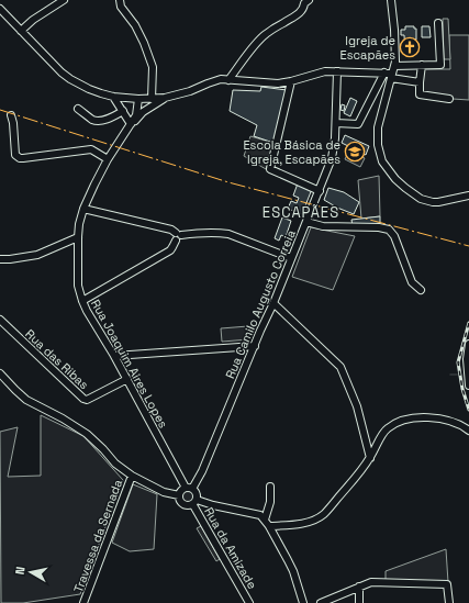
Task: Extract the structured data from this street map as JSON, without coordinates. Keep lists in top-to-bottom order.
{
  "streets": {
    "street": [
      "Rua Camilo Augusto Correia",
      "Rua das Ribas",
      "Rua Joaquim Aires Lopes",
      "Travessa da Sernada",
      "Rua da Amizade"
    ]
  },
  "crossings": [
    ["Rua Camilo Augusto Correia", "Rua Joaquim Aires Lopes"],
    ["Rua Camilo Augusto Correia", "Rua da Amizade"],
    ["Rua das Ribas", "Rua Joaquim Aires Lopes"],
    ["Rua Joaquim Aires Lopes", "Rua da Amizade"]
  ],
  "districts": ["ESCAPÃES"],
  "places": {
    "church": ["Igreja de Escapães"],
    "school or university": ["Escola Básica de Igreja, Escapães"]
  },
  "north": "left"
}
